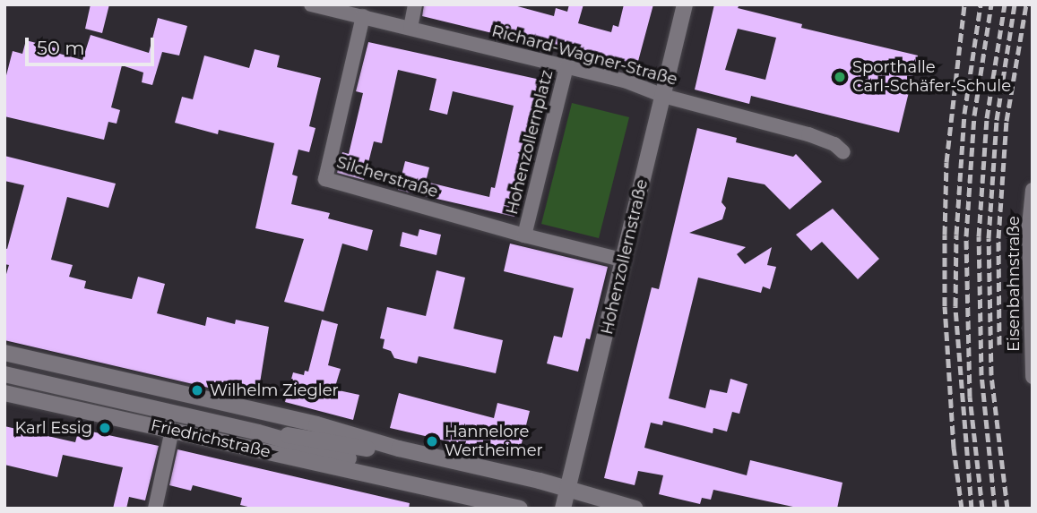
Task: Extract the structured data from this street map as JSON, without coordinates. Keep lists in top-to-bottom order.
{
  "streets": {
    "main road": ["Hohenzollernstraße", "Friedrichstraße"],
    "street": [
      "Richard-Wagner-Straße",
      "Hohenzollernplatz",
      "Silcherstraße",
      "Eisenbahnstraße"
    ]
  },
  "crossings": [
    ["Richard-Wagner-Straße", "Hohenzollernplatz"],
    ["Richard-Wagner-Straße", "Silcherstraße"],
    ["Richard-Wagner-Straße", "Hohenzollernstraße"],
    ["Hohenzollernplatz", "Silcherstraße"],
    ["Hohenzollernplatz", "Hohenzollernstraße"],
    ["Hohenzollernstraße", "Friedrichstraße"]
  ],
  "places": [
    "Sporthalle Carl-Schäfer-Schule",
    "Wilhelm Ziegler",
    "Karl Essig",
    "Hannelore Wertheimer"
  ],
  "scale_bar": "50 m"
}
